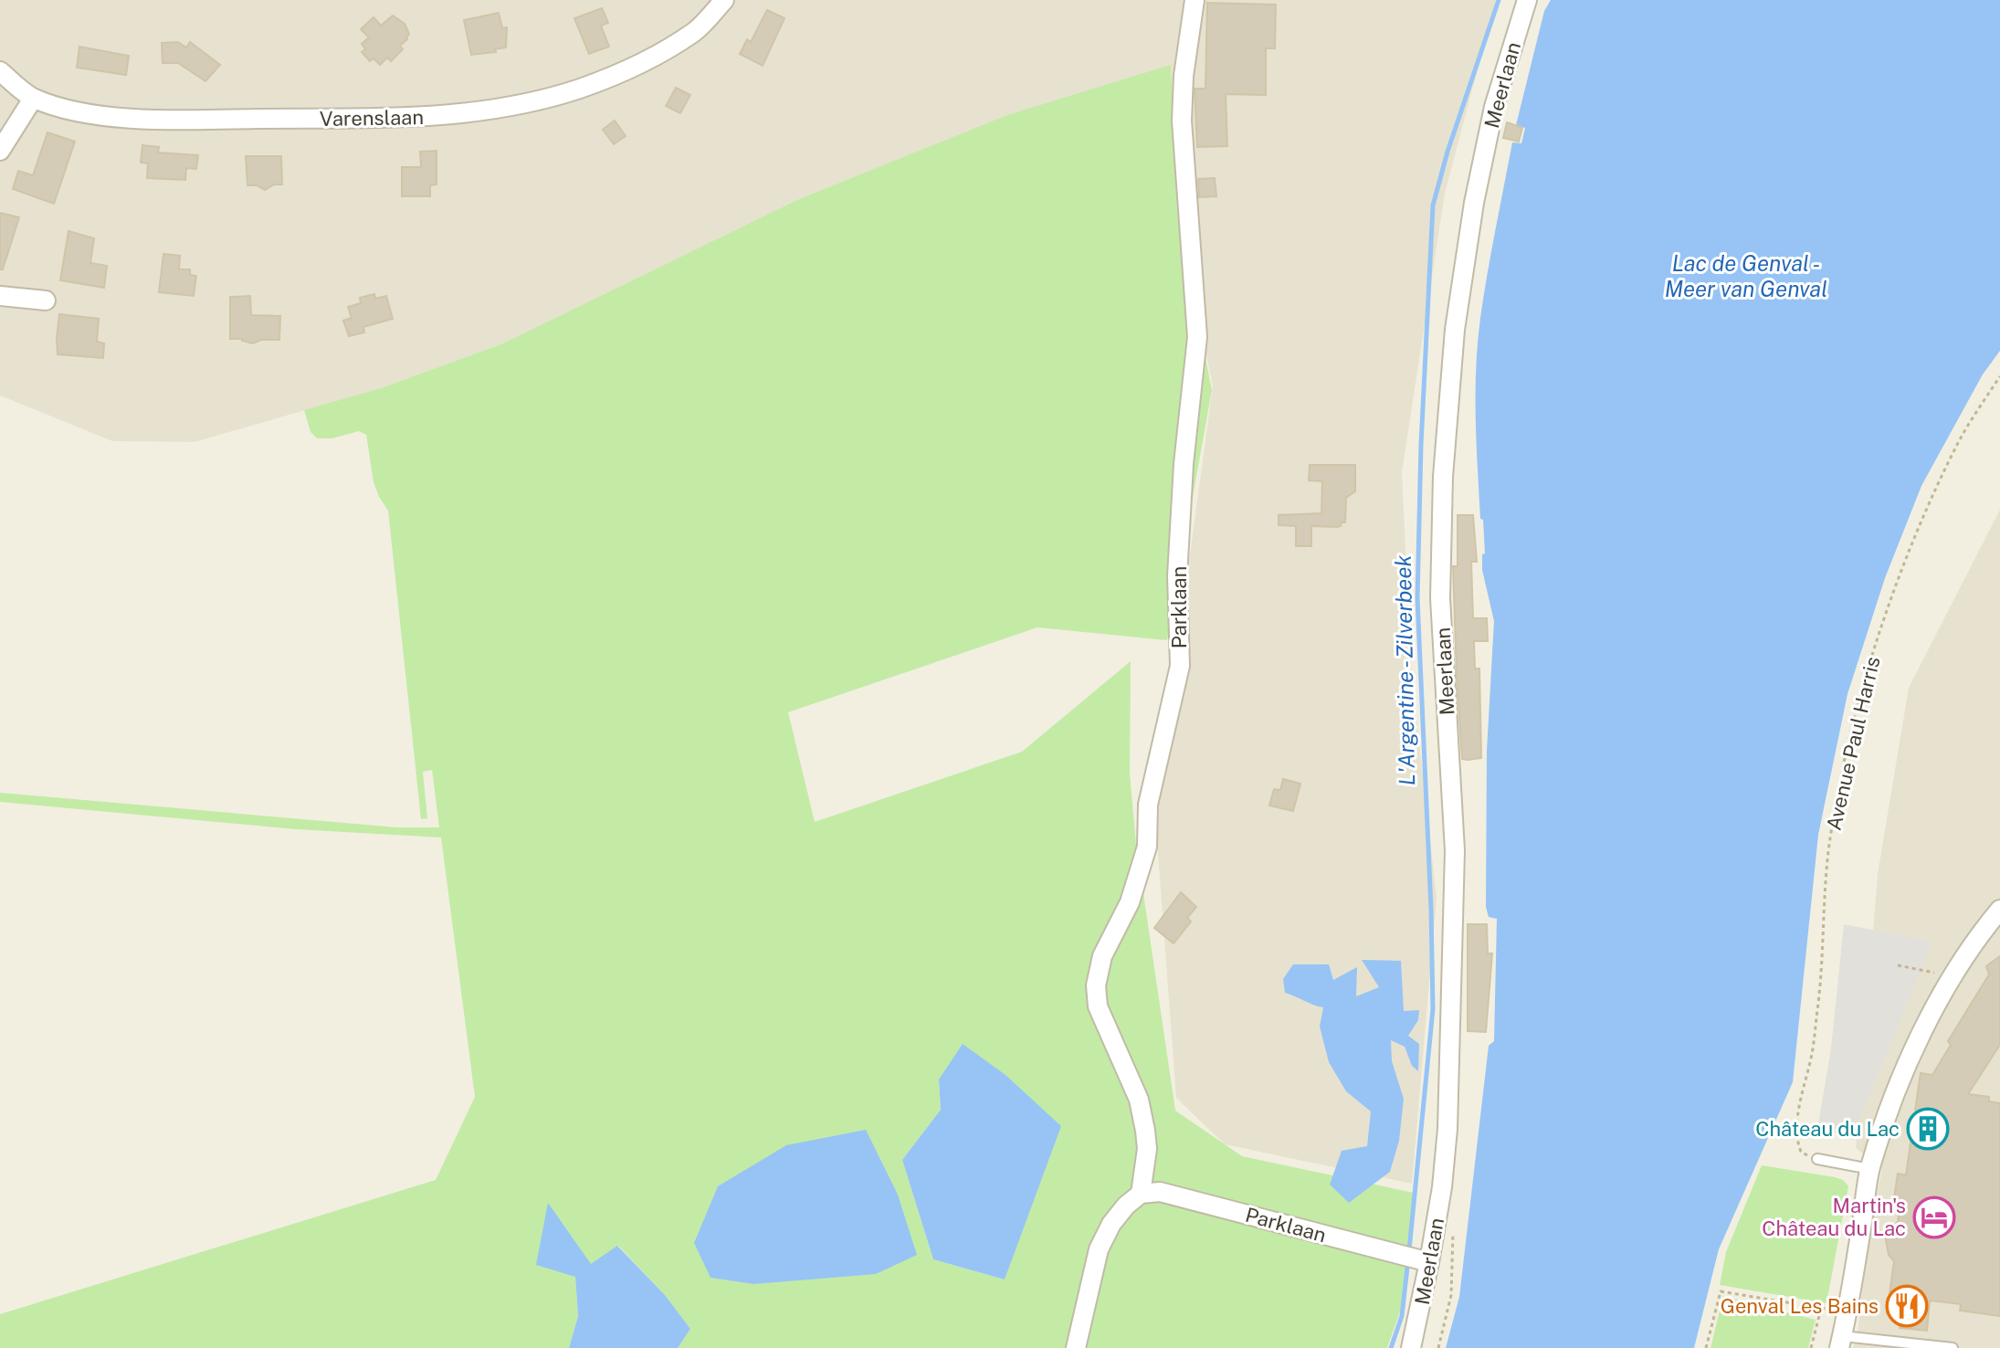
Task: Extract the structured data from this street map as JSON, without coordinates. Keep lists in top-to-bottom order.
{
  "streets": {
    "street": ["Meerlaan", "Varenslaan", "Parklaan"],
    "path": ["Avenue Paul Harris"]
  },
  "crossings": [
    ["Meerlaan", "Parklaan"]
  ],
  "water": ["Lac de Genval - Meer van Genval", "L'Argentine - Zilverbeek"],
  "places": {
    "building": ["Château du Lac"],
    "hotel": ["Martin's Château du Lac"],
    "restaurant": ["Genval Les Bains"]
  }
}
